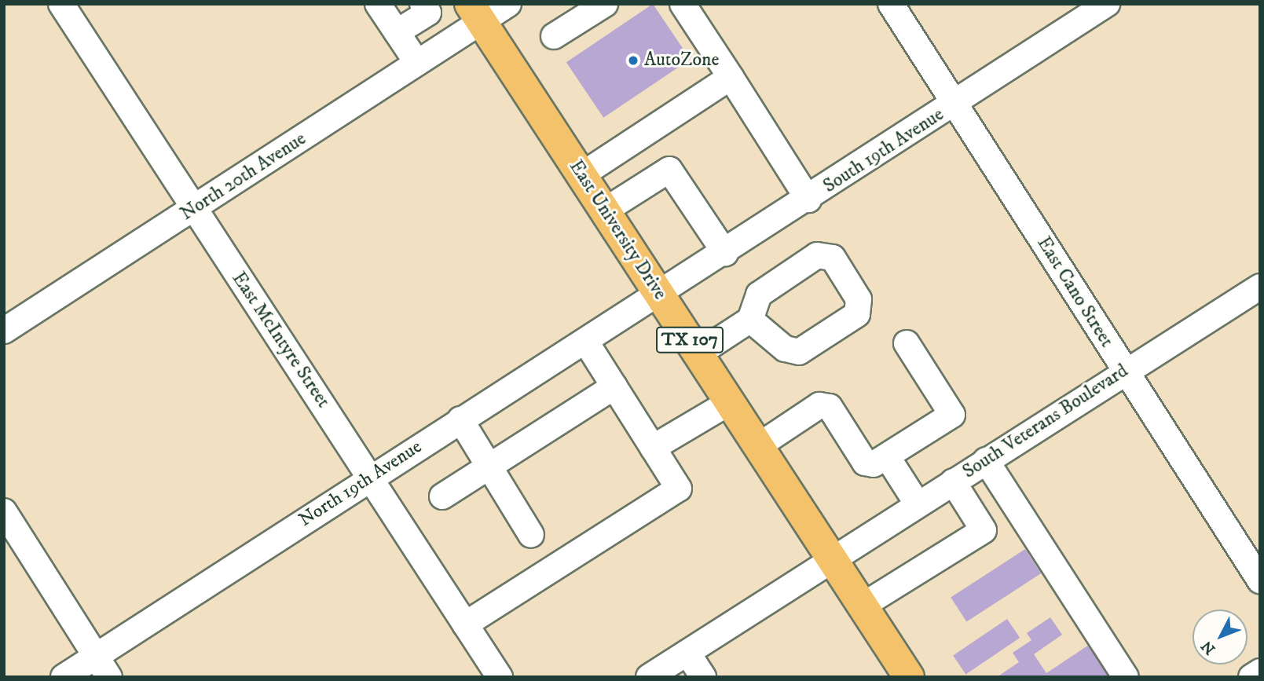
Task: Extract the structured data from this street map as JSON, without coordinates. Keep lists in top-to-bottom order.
{
  "streets": {
    "main road": ["East University Drive", "TX 107"],
    "street": [
      "South 19th Avenue",
      "North 20th Avenue",
      "East Cano Street",
      "East McIntyre Street",
      "South Veterans Boulevard",
      "North 19th Avenue"
    ]
  },
  "crossings": [
    ["South 19th Avenue", "East University Drive"],
    ["South 19th Avenue", "East Cano Street"],
    ["South 19th Avenue", "North 19th Avenue"],
    ["North 20th Avenue", "East University Drive"],
    ["North 20th Avenue", "East McIntyre Street"],
    ["East University Drive", "South Veterans Boulevard"],
    ["East University Drive", "North 19th Avenue"],
    ["East Cano Street", "South Veterans Boulevard"],
    ["East McIntyre Street", "North 19th Avenue"]
  ],
  "places": ["AutoZone"],
  "north": "bottom left"
}
